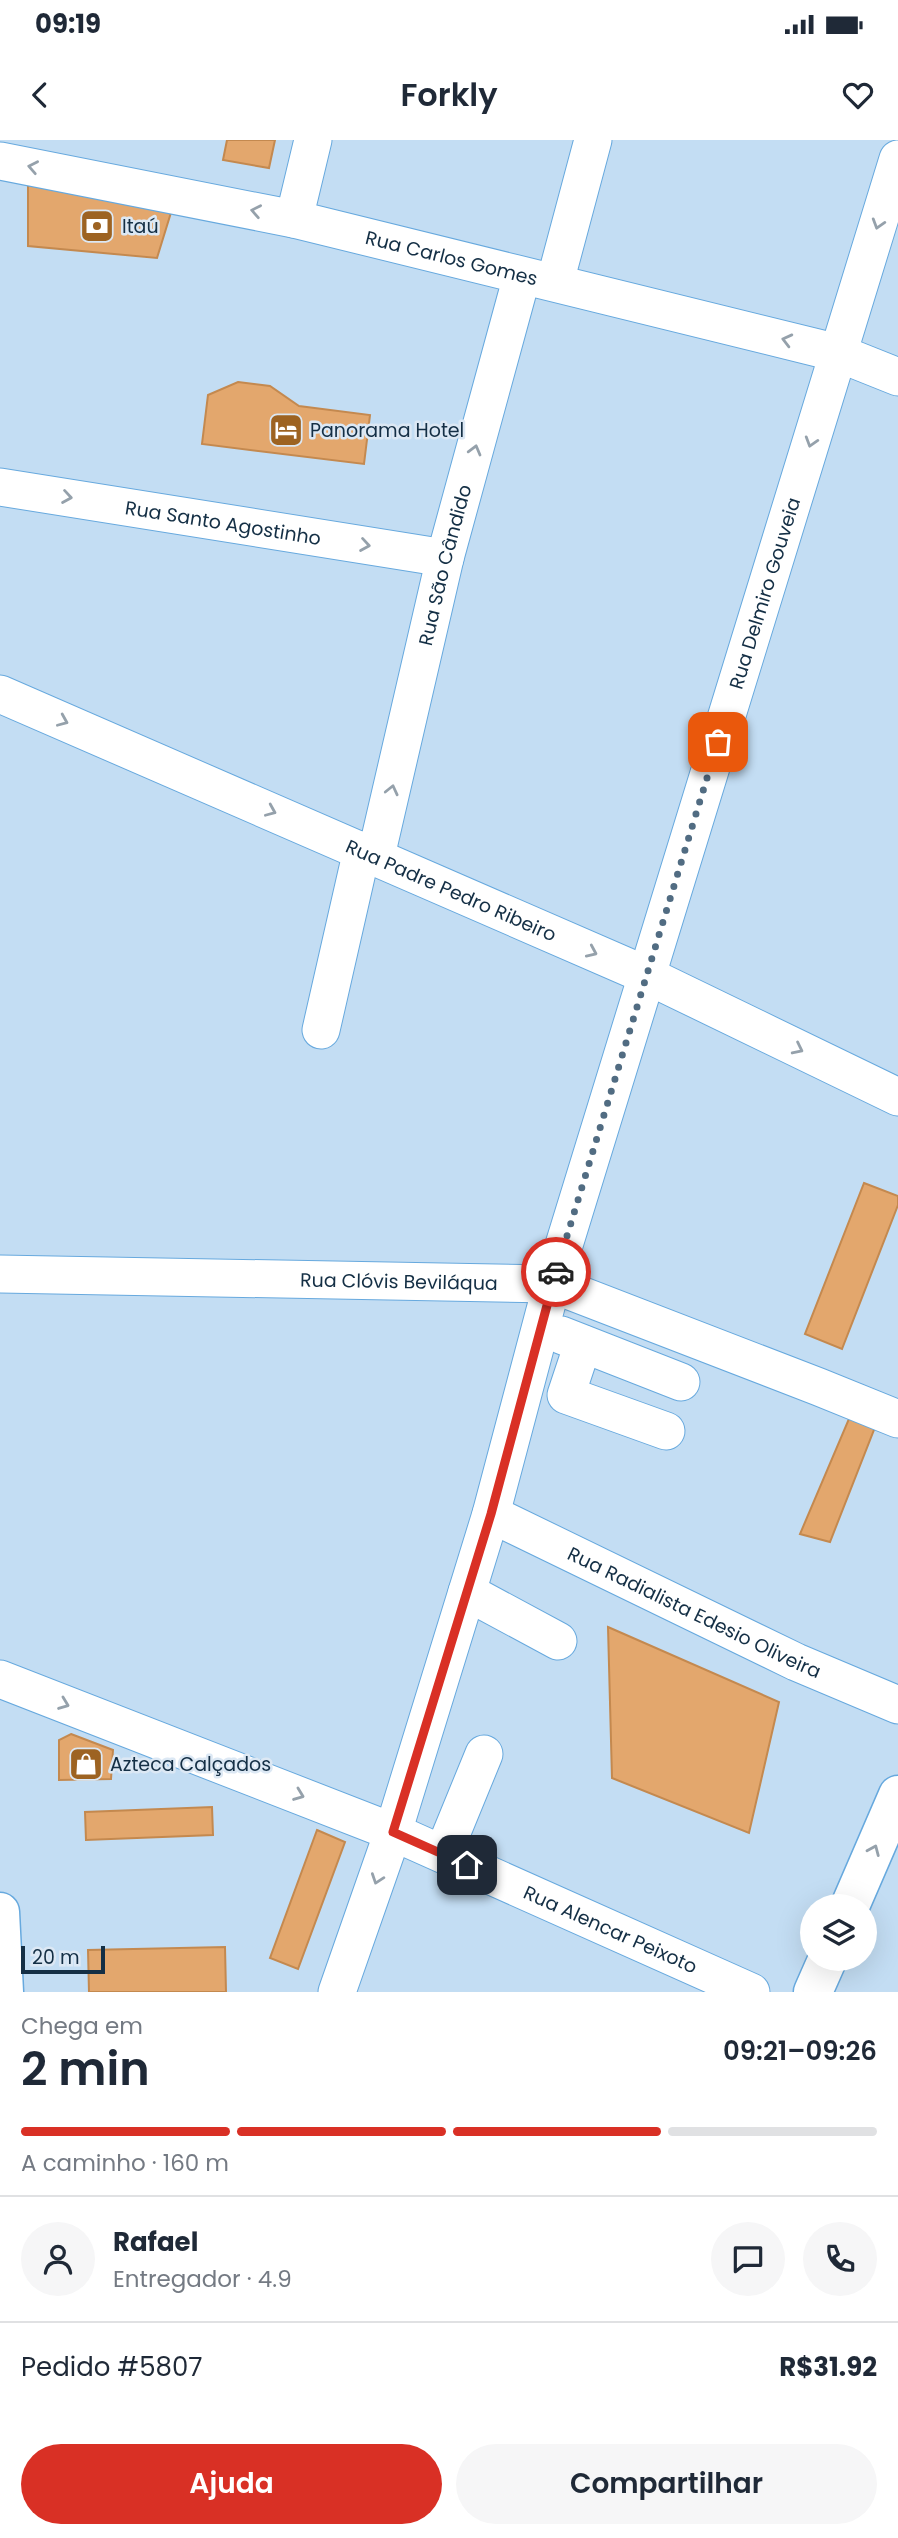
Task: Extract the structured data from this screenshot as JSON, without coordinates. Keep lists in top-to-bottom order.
{
  "streets": {
    "street": [
      "Rua Carlos Gomes",
      "Rua Santo Agostinho",
      "Rua São Cândido",
      "Rua Delmiro Gouveia",
      "Rua Padre Pedro Ribeiro",
      "Rua Clóvis Beviláqua",
      "Rua Radialista Edesio Oliveira",
      "Rua Alencar Peixoto"
    ]
  },
  "crossings": [
    ["Rua Carlos Gomes", "Rua São Cândido"],
    ["Rua Carlos Gomes", "Rua Delmiro Gouveia"],
    ["Rua Santo Agostinho", "Rua São Cândido"],
    ["Rua São Cândido", "Rua Padre Pedro Ribeiro"],
    ["Rua Delmiro Gouveia", "Rua Padre Pedro Ribeiro"],
    ["Rua Delmiro Gouveia", "Rua Clóvis Beviláqua"],
    ["Rua Delmiro Gouveia", "Rua Radialista Edesio Oliveira"],
    ["Rua Delmiro Gouveia", "Rua Alencar Peixoto"]
  ],
  "one_way": [
    "Rua Carlos Gomes",
    "Rua Santo Agostinho",
    "Rua São Cândido",
    "Rua Delmiro Gouveia",
    "Rua Padre Pedro Ribeiro",
    "Rua Alencar Peixoto"
  ],
  "places": {
    "bank": ["Itaú"],
    "hotel": ["Panorama Hotel"],
    "shop": ["Azteca Calçados"]
  },
  "scale_bar": "20 m",
  "page": {
    "status": "09:19",
    "header": "Forkly",
    "scale": "20 m",
    "heading": ["2 min", "Chega em", "09:21–09:26"],
    "panel": [
      "Rafael",
      "Entregador · 4.9",
      "Pedido #5807",
      "R$31.92"
    ],
    "bar": "A caminho · 160 m",
    "buttons": ["Ajuda", "Compartilhar"]
  }
}
